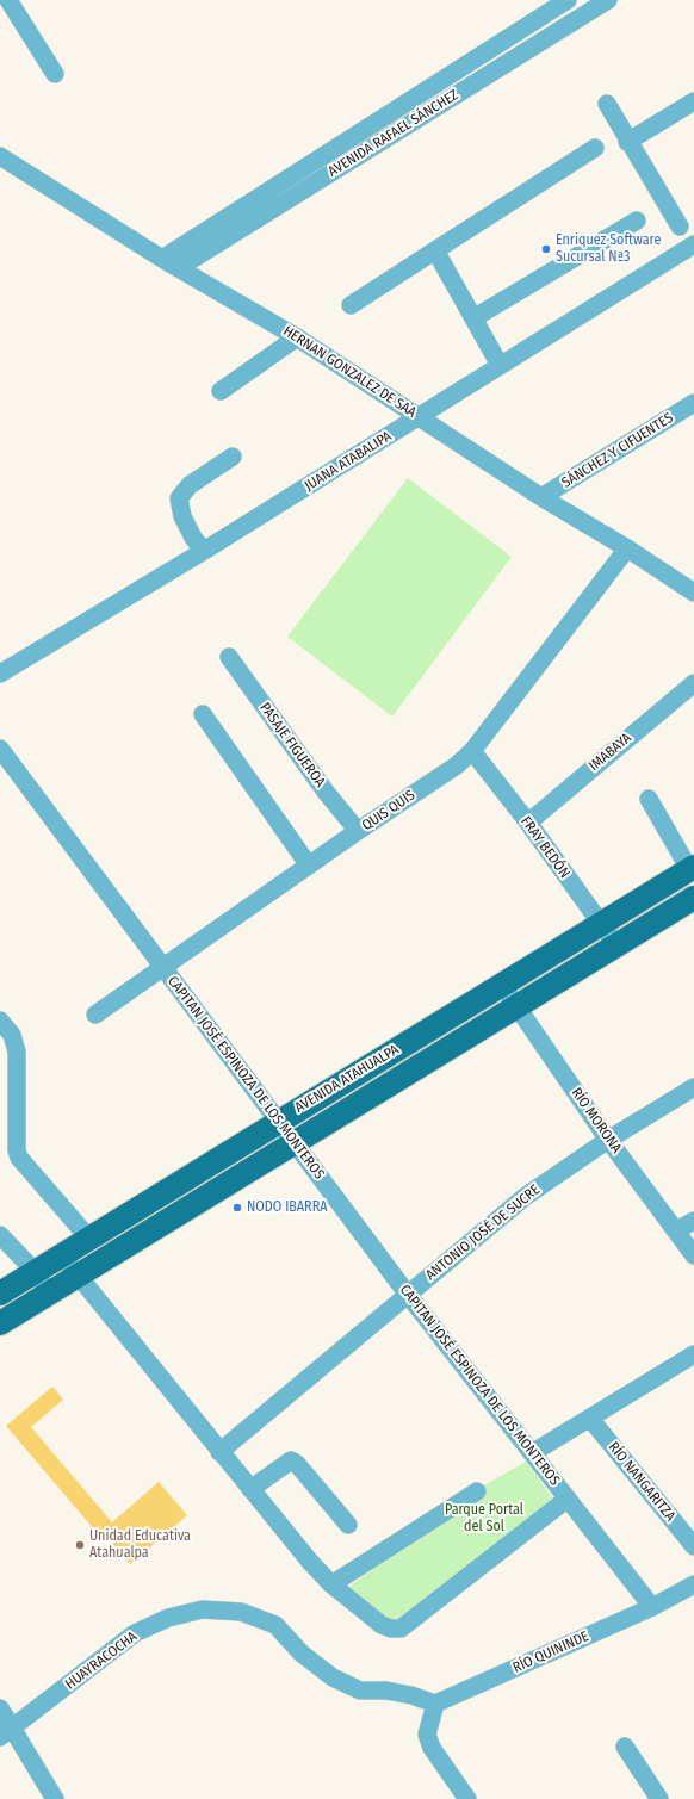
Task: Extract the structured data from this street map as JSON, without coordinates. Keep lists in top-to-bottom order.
{
  "streets": {
    "main road": ["AVENIDA ATAHUALPA"],
    "street": [
      "AVENIDA RAFAEL SÁNCHEZ",
      "HERNAN GONZALEZ DE SAA",
      "SÁNCHEZ Y CIFUENTES",
      "JUANA ATABALIPA",
      "PASAJE FIGUEROA",
      "IMABAYA",
      "QUIS QUIS",
      "FRAY BEDÓN",
      "CAPITAN JOSÉ ESPINOZA DE LOS MONTEROS",
      "RÍO MORONA",
      "ANTONIO JOSÉ DE SUCRE",
      "RÍO NANGARITZA",
      "RÍO QUININDE",
      "HUAYRACOCHA"
    ]
  },
  "crossings": [
    ["AVENIDA RAFAEL SÁNCHEZ", "HERNAN GONZALEZ DE SAA"],
    ["HERNAN GONZALEZ DE SAA", "SÁNCHEZ Y CIFUENTES"],
    ["HERNAN GONZALEZ DE SAA", "JUANA ATABALIPA"],
    ["HERNAN GONZALEZ DE SAA", "QUIS QUIS"],
    ["PASAJE FIGUEROA", "QUIS QUIS"],
    ["IMABAYA", "FRAY BEDÓN"],
    ["QUIS QUIS", "FRAY BEDÓN"],
    ["QUIS QUIS", "CAPITAN JOSÉ ESPINOZA DE LOS MONTEROS"],
    ["FRAY BEDÓN", "AVENIDA ATAHUALPA"],
    ["CAPITAN JOSÉ ESPINOZA DE LOS MONTEROS", "AVENIDA ATAHUALPA"],
    ["CAPITAN JOSÉ ESPINOZA DE LOS MONTEROS", "ANTONIO JOSÉ DE SUCRE"],
    ["CAPITAN JOSÉ ESPINOZA DE LOS MONTEROS", "RÍO QUININDE"],
    ["AVENIDA ATAHUALPA", "RÍO MORONA"],
    ["RÍO MORONA", "ANTONIO JOSÉ DE SUCRE"],
    ["RÍO QUININDE", "HUAYRACOCHA"]
  ],
  "parks": ["Parque Portal del Sol"],
  "places": ["Enriquez Software Sucursal Nª3", "NODO IBARRA", "Unidad Educativa Atahualpa"]
}
